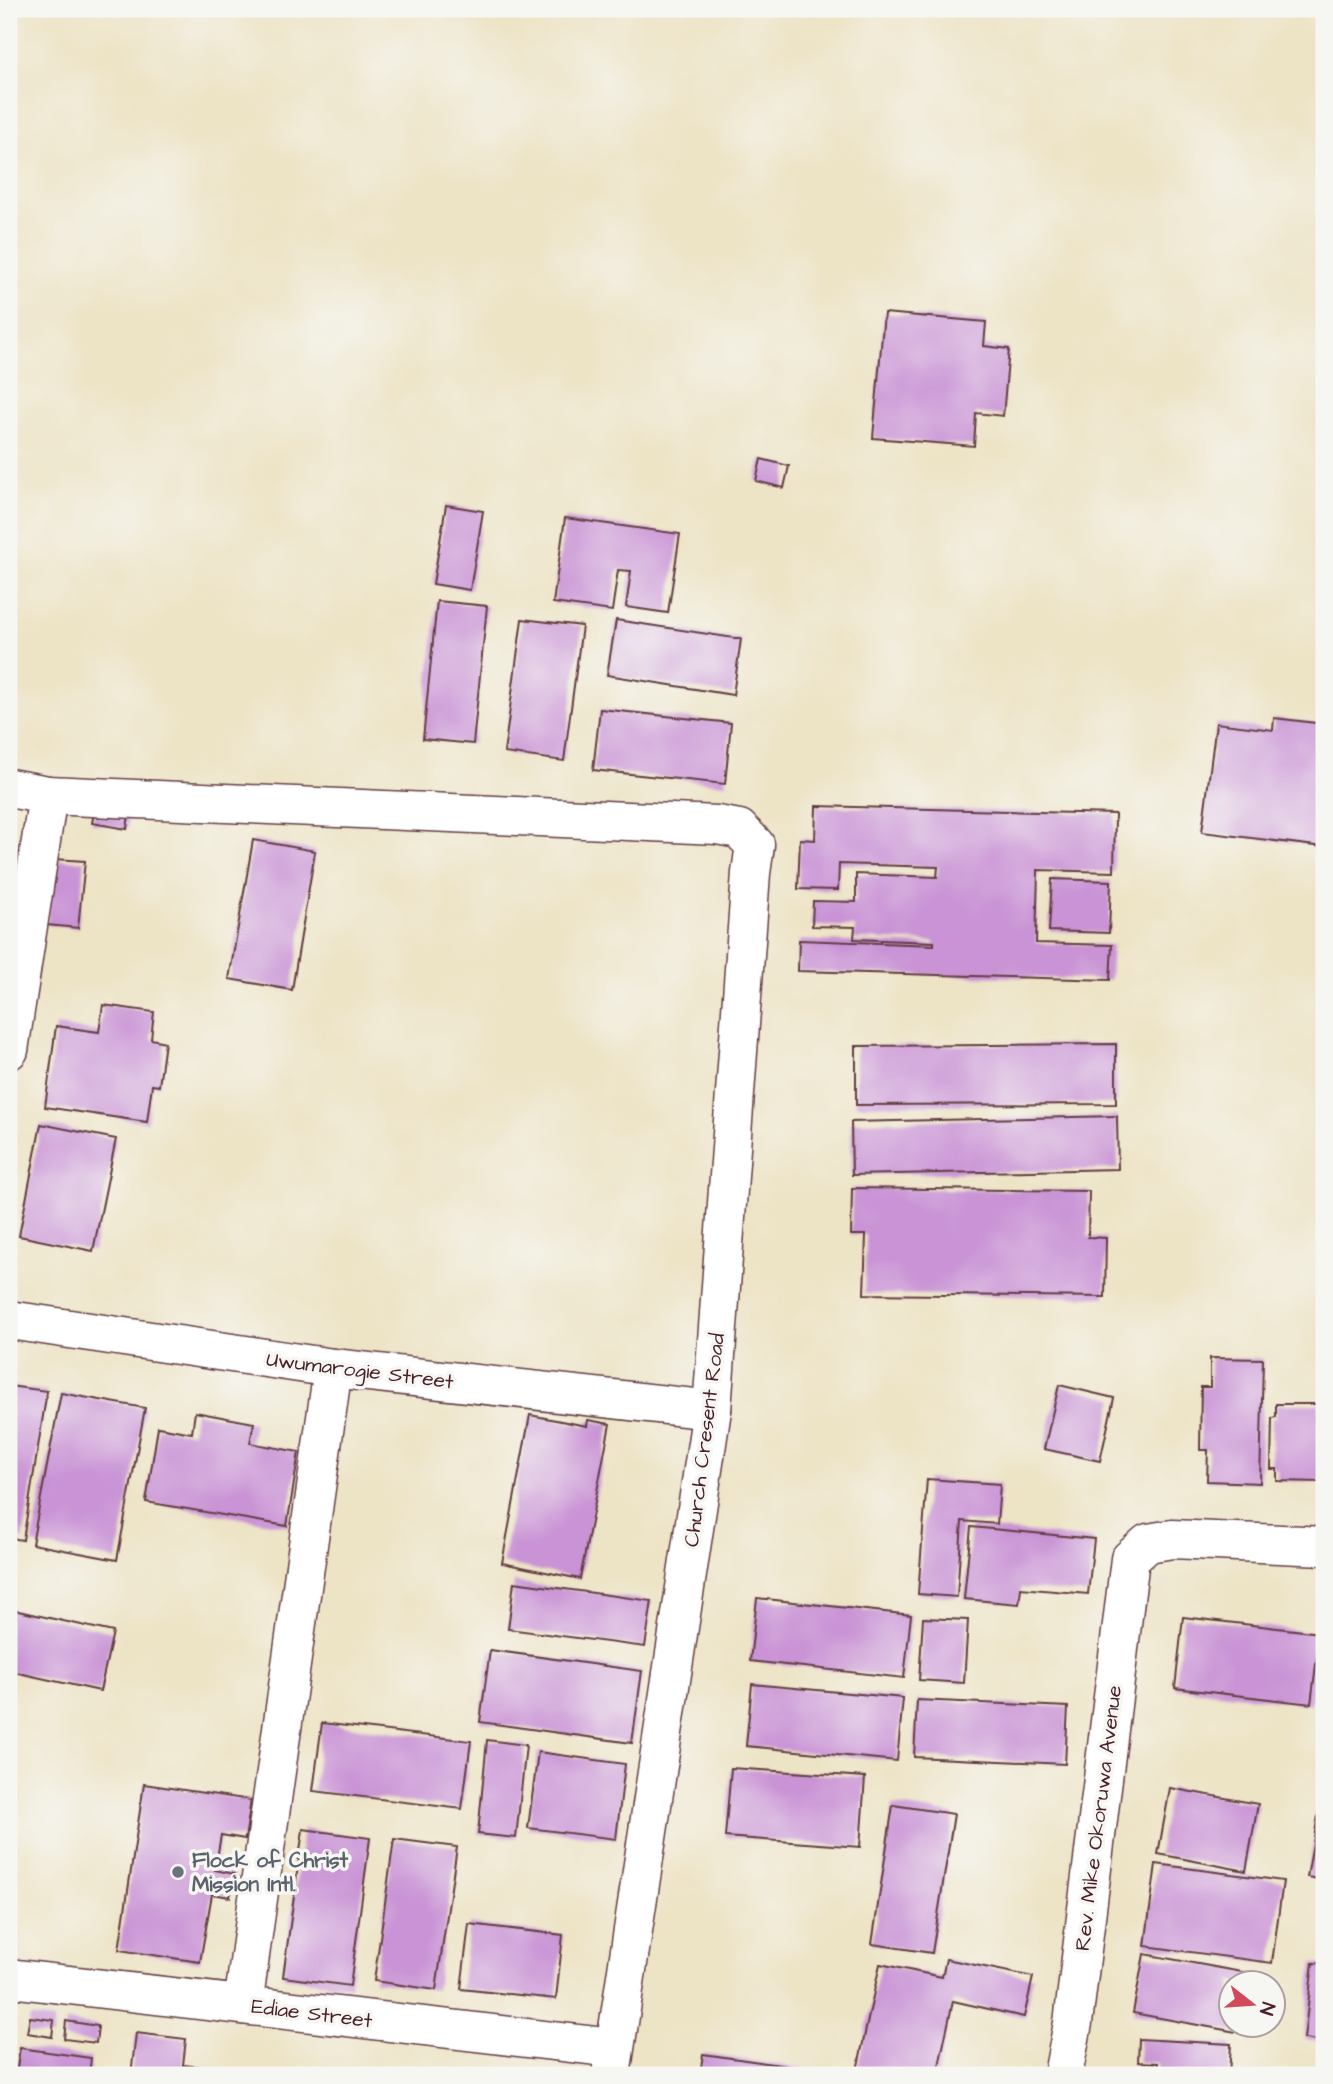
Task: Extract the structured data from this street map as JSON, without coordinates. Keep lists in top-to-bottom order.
{
  "streets": {
    "street": [
      "Uwumarogie Street",
      "Church Cresent Road",
      "Rev. Mike Okoruwa Avenue",
      "Ediae Street"
    ]
  },
  "crossings": [
    ["Uwumarogie Street", "Church Cresent Road"],
    ["Church Cresent Road", "Ediae Street"]
  ],
  "places": ["Flock of Christ Mission Intl."],
  "north": "right"
}
